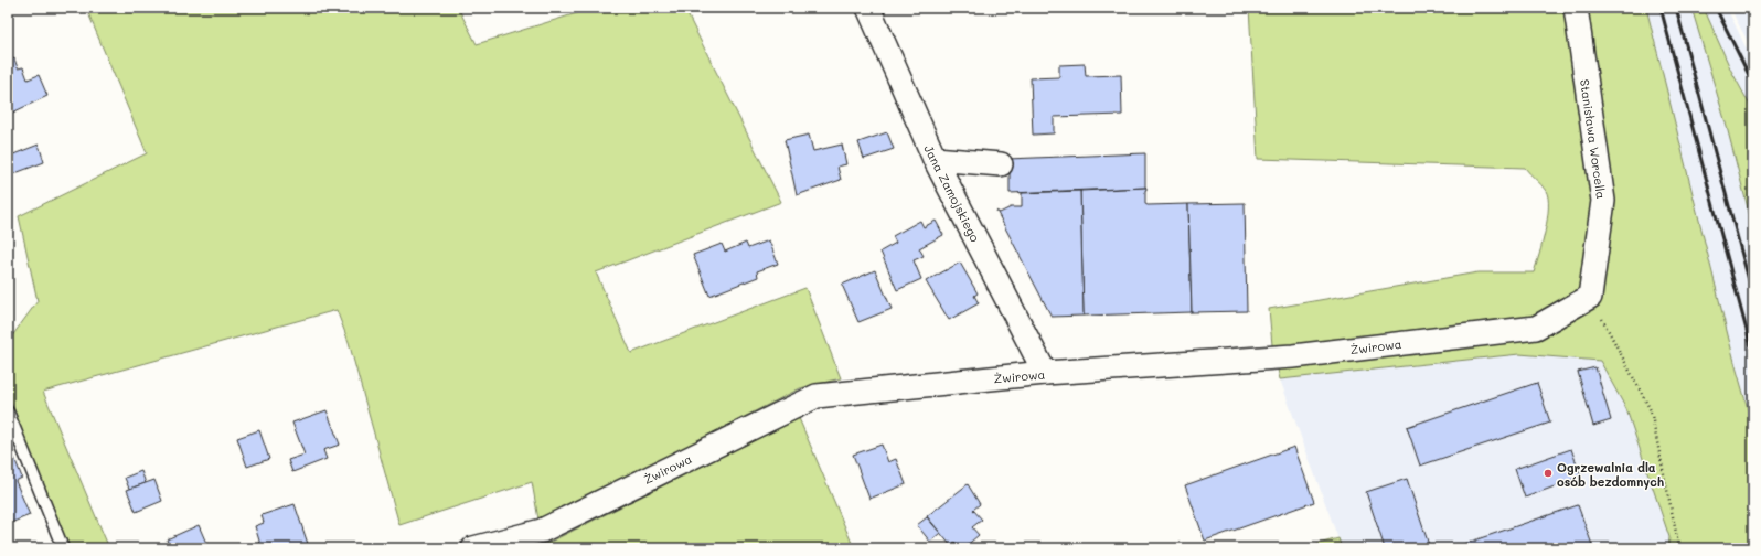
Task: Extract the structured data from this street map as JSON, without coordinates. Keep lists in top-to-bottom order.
{
  "streets": {
    "street": ["Stanisława Worcella", "Jana Zamojskiego", "Żwirowa"]
  },
  "crossings": [
    ["Stanisława Worcella", "Żwirowa"],
    ["Jana Zamojskiego", "Żwirowa"]
  ],
  "places": ["Ogrzewalnia dla osób bezdomnych"]
}
